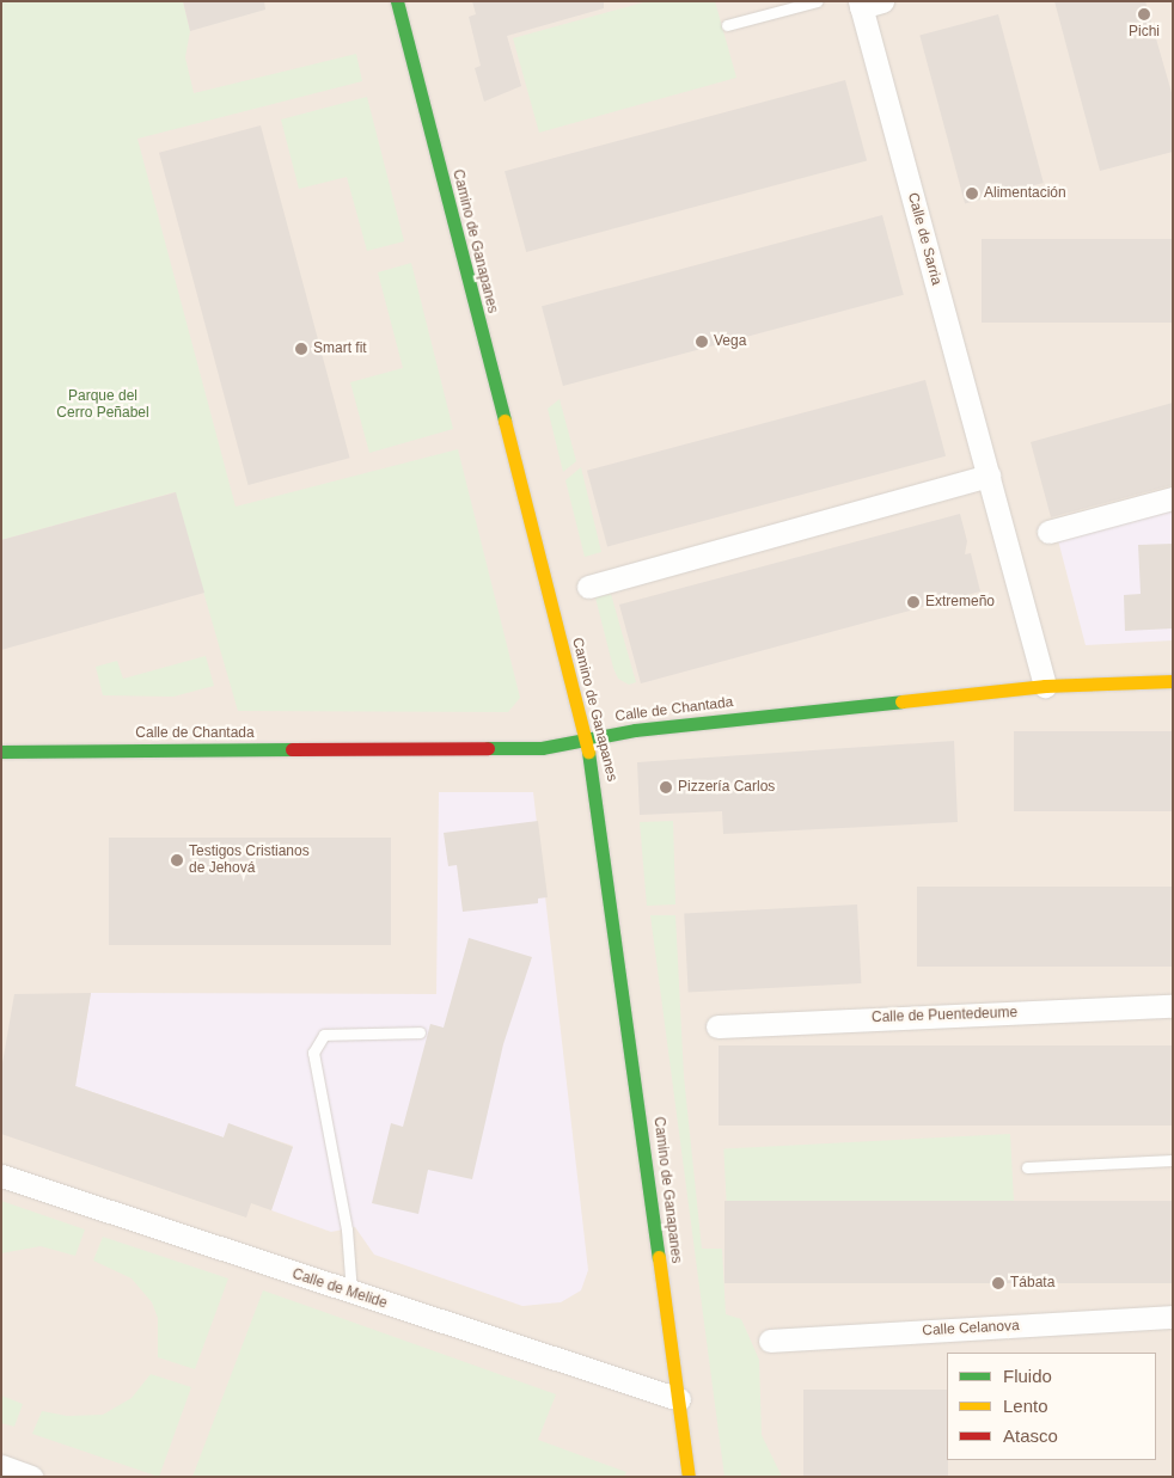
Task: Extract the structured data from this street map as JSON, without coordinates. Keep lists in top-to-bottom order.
{
  "streets": {
    "street": [
      "Calle de Sarria",
      "Camino de Ganapanes",
      "Calle de Chantada",
      "Calle de Puentedeume",
      "Calle de Melide",
      "Calle Celanova"
    ]
  },
  "crossings": [
    ["Calle de Sarria", "Calle de Chantada"],
    ["Camino de Ganapanes", "Calle de Chantada"],
    ["Camino de Ganapanes", "Calle de Melide"]
  ],
  "parks": ["Parque del Cerro Peñabel"],
  "places": [
    "Pichi",
    "Alimentación",
    "Vega",
    "Smart fit",
    "Extremeño",
    "Pizzería Carlos",
    "Testigos Cristianos de Jehová",
    "Tábata"
  ],
  "legend": ["Fluido", "Lento", "Atasco"]
}
